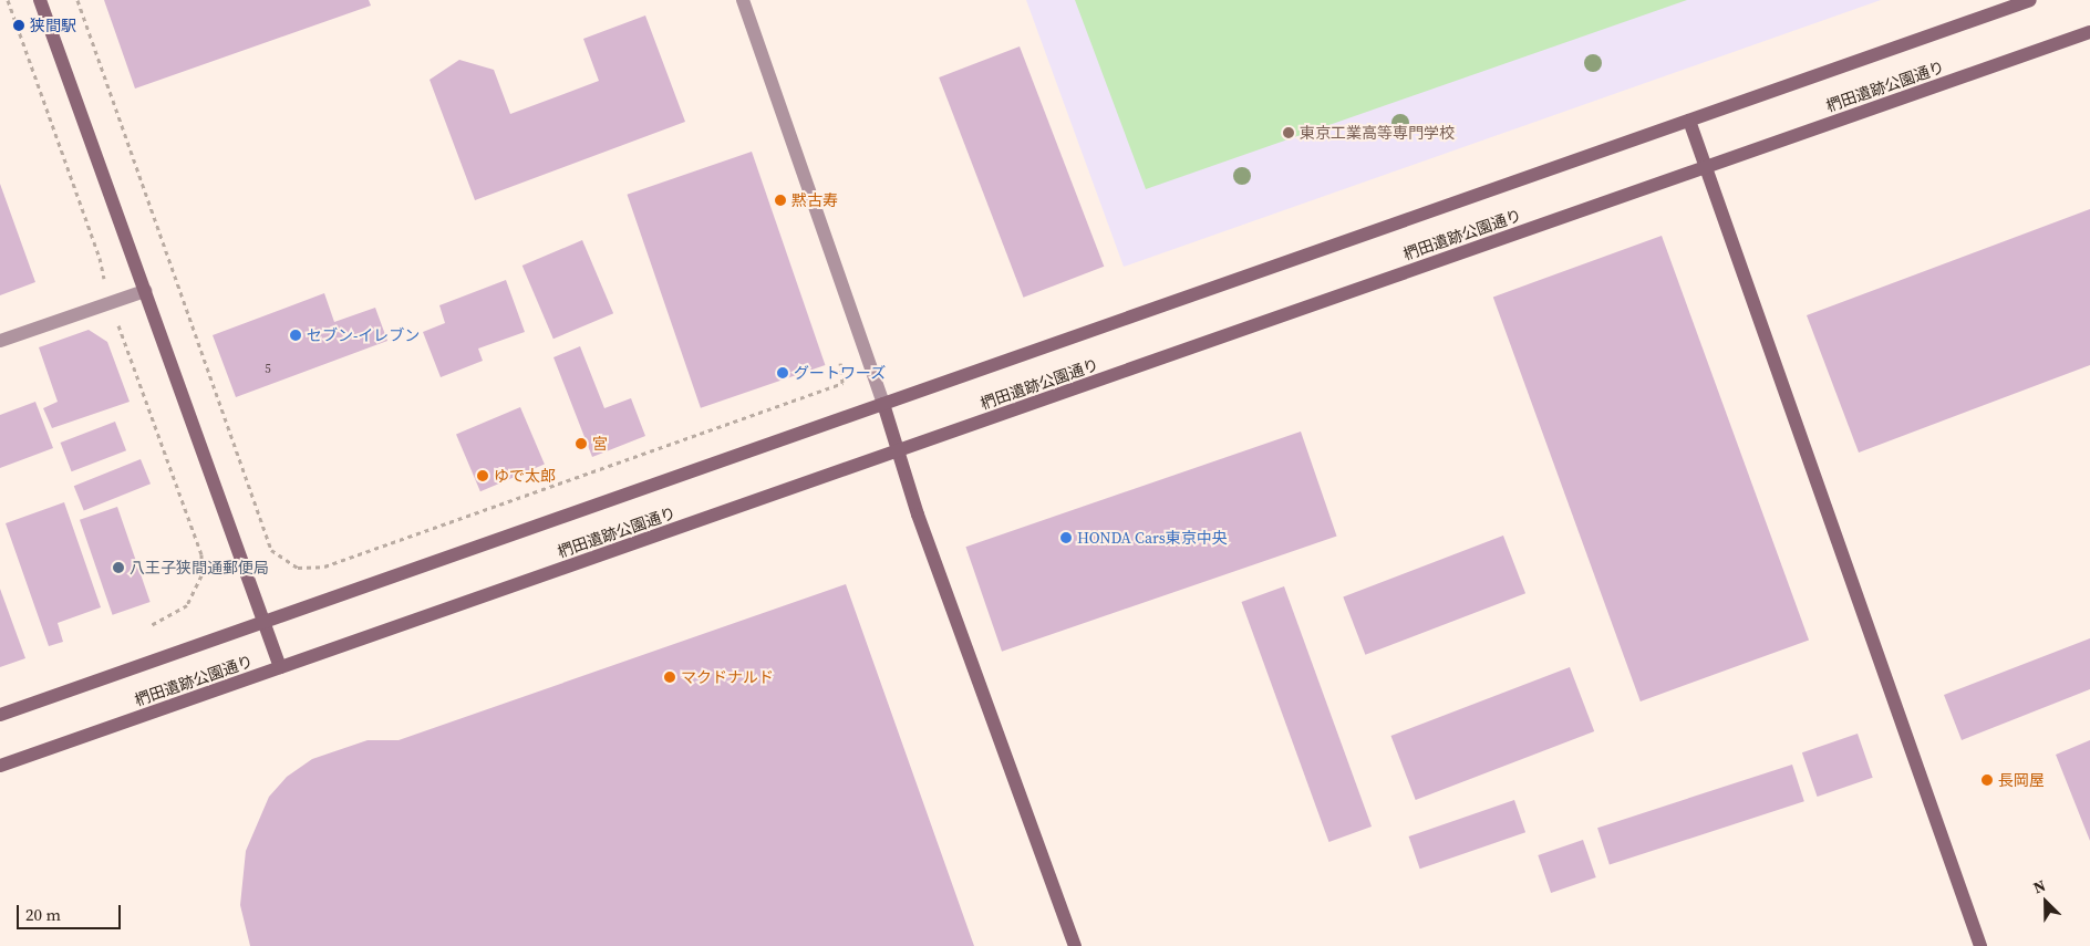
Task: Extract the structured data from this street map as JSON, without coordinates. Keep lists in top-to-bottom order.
{
  "streets": {
    "street": ["椚田遺跡公園通り"]
  },
  "places": [
    "狭間駅",
    "東京工業高等専門学校",
    "黙古寿",
    "セブン-イレブン",
    "グートワーズ",
    "宮",
    "ゆで太郎",
    "HONDA Cars東京中央",
    "八王子狭間通郵便局",
    "マクドナルド",
    "長岡屋"
  ],
  "house_numbers": ["5"],
  "scale_bar": "20 m",
  "north": "top left"
}
